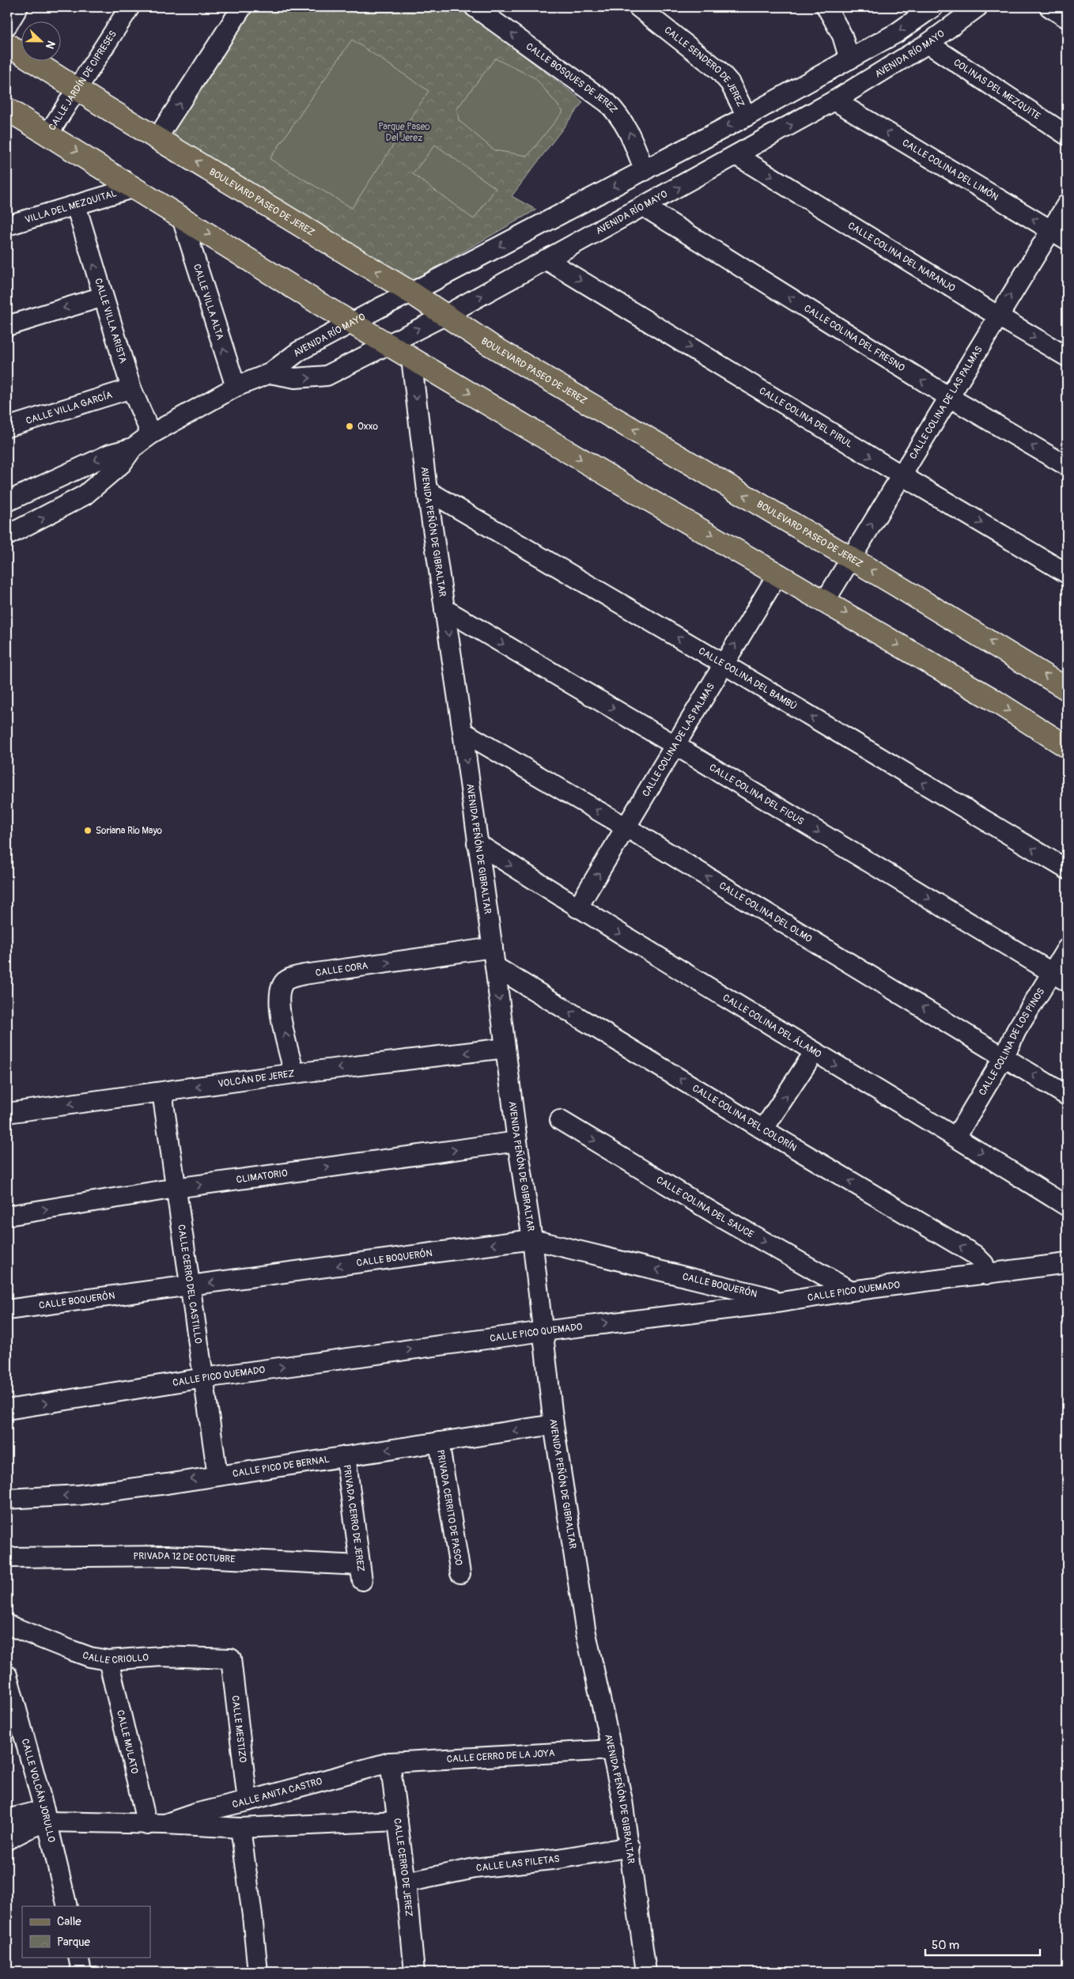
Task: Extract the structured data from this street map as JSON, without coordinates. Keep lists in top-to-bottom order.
{
  "streets": {
    "main road": ["BOULEVARD PASEO DE JEREZ"],
    "street": [
      "AVENIDA RÍO MAYO",
      "CALLE SENDERO DE JEREZ",
      "CALLE BOSQUES DE JEREZ",
      "CALLE JARDÍN DE CIPRESES",
      "COLINAS DEL MEZQUITE",
      "CALLE COLINA DEL LIMÓN",
      "VILLA DEL MEZQUITAL",
      "CALLE COLINA DEL NARANJO",
      "CALLE VILLA ALTA",
      "CALLE VILLA ARISTA",
      "CALLE COLINA DEL FRESNO",
      "CALLE COLINA DE LAS PALMAS",
      "CALLE VILLA GARCÍA",
      "CALLE COLINA DEL PIRUL",
      "AVENIDA PEÑÓN DE GIBRALTAR",
      "CALLE COLINA DEL BAMBÚ",
      "CALLE COLINA DEL FICUS",
      "CALLE COLINA DEL OLMO",
      "CALLE CORA",
      "CALLE COLINA DEL ÁLAMO",
      "CALLE COLINA DE LOS PINOS",
      "VOLCÁN DE JEREZ",
      "CALLE COLINA DEL COLORÍN",
      "CLIMATORIO",
      "CALLE COLINA DEL SAUCE",
      "CALLE BOQUERÓN",
      "CALLE CERRO DEL CASTILLO",
      "CALLE PICO QUEMADO",
      "CALLE PICO DE BERNAL",
      "PRIVADA CERRITO DE PASCO",
      "PRIVADA CERRO DE JEREZ",
      "PRIVADA 12 DE OCTUBRE",
      "CALLE CRIOLLO",
      "CALLE MESTIZO",
      "CALLE MULATO",
      "CALLE CERRO DE LA JOYA",
      "CALLE VOLCÁN JORULLO",
      "CALLE ANITA CASTRO",
      "CALLE LAS PILETAS",
      "CALLE CERRO DE JEREZ"
    ]
  },
  "crossings": [
    ["AVENIDA RÍO MAYO", "CALLE SENDERO DE JEREZ"],
    ["AVENIDA RÍO MAYO", "CALLE BOSQUES DE JEREZ"],
    ["AVENIDA RÍO MAYO", "COLINAS DEL MEZQUITE"],
    ["AVENIDA RÍO MAYO", "CALLE COLINA DEL LIMÓN"],
    ["AVENIDA RÍO MAYO", "BOULEVARD PASEO DE JEREZ"],
    ["AVENIDA RÍO MAYO", "CALLE COLINA DEL NARANJO"],
    ["AVENIDA RÍO MAYO", "CALLE VILLA ALTA"],
    ["AVENIDA RÍO MAYO", "CALLE VILLA ARISTA"],
    ["AVENIDA RÍO MAYO", "CALLE COLINA DEL FRESNO"],
    ["AVENIDA RÍO MAYO", "CALLE COLINA DEL PIRUL"],
    ["CALLE JARDÍN DE CIPRESES", "BOULEVARD PASEO DE JEREZ"],
    ["CALLE COLINA DEL LIMÓN", "CALLE COLINA DE LAS PALMAS"],
    ["BOULEVARD PASEO DE JEREZ", "CALLE COLINA DE LAS PALMAS"],
    ["VILLA DEL MEZQUITAL", "CALLE VILLA ARISTA"],
    ["CALLE COLINA DEL NARANJO", "CALLE COLINA DE LAS PALMAS"],
    ["CALLE VILLA ARISTA", "CALLE VILLA GARCÍA"],
    ["CALLE COLINA DEL FRESNO", "CALLE COLINA DE LAS PALMAS"],
    ["CALLE COLINA DE LAS PALMAS", "CALLE COLINA DEL PIRUL"],
    ["CALLE COLINA DE LAS PALMAS", "CALLE COLINA DEL BAMBÚ"],
    ["CALLE COLINA DE LAS PALMAS", "CALLE COLINA DEL FICUS"],
    ["CALLE COLINA DE LAS PALMAS", "CALLE COLINA DEL OLMO"],
    ["CALLE COLINA DE LAS PALMAS", "CALLE COLINA DEL ÁLAMO"],
    ["AVENIDA PEÑÓN DE GIBRALTAR", "CALLE COLINA DEL BAMBÚ"],
    ["AVENIDA PEÑÓN DE GIBRALTAR", "CALLE COLINA DEL FICUS"],
    ["AVENIDA PEÑÓN DE GIBRALTAR", "CALLE COLINA DEL OLMO"],
    ["AVENIDA PEÑÓN DE GIBRALTAR", "CALLE CORA"],
    ["AVENIDA PEÑÓN DE GIBRALTAR", "CALLE COLINA DEL ÁLAMO"],
    ["AVENIDA PEÑÓN DE GIBRALTAR", "VOLCÁN DE JEREZ"],
    ["AVENIDA PEÑÓN DE GIBRALTAR", "CALLE COLINA DEL COLORÍN"],
    ["AVENIDA PEÑÓN DE GIBRALTAR", "CLIMATORIO"],
    ["AVENIDA PEÑÓN DE GIBRALTAR", "CALLE BOQUERÓN"],
    ["AVENIDA PEÑÓN DE GIBRALTAR", "CALLE PICO QUEMADO"],
    ["AVENIDA PEÑÓN DE GIBRALTAR", "CALLE PICO DE BERNAL"],
    ["AVENIDA PEÑÓN DE GIBRALTAR", "CALLE CERRO DE LA JOYA"],
    ["AVENIDA PEÑÓN DE GIBRALTAR", "CALLE LAS PILETAS"],
    ["CALLE COLINA DEL FICUS", "CALLE COLINA DE LOS PINOS"],
    ["CALLE COLINA DEL OLMO", "CALLE COLINA DE LOS PINOS"],
    ["CALLE CORA", "VOLCÁN DE JEREZ"],
    ["CALLE COLINA DEL ÁLAMO", "CALLE COLINA DE LOS PINOS"],
    ["VOLCÁN DE JEREZ", "CALLE CERRO DEL CASTILLO"],
    ["CALLE COLINA DEL COLORÍN", "CALLE PICO QUEMADO"],
    ["CLIMATORIO", "CALLE CERRO DEL CASTILLO"],
    ["CALLE COLINA DEL SAUCE", "CALLE PICO QUEMADO"],
    ["CALLE BOQUERÓN", "CALLE CERRO DEL CASTILLO"],
    ["CALLE BOQUERÓN", "CALLE PICO QUEMADO"],
    ["CALLE CERRO DEL CASTILLO", "CALLE PICO QUEMADO"],
    ["CALLE CERRO DEL CASTILLO", "CALLE PICO DE BERNAL"],
    ["CALLE PICO DE BERNAL", "PRIVADA CERRITO DE PASCO"],
    ["CALLE PICO DE BERNAL", "PRIVADA CERRO DE JEREZ"],
    ["PRIVADA CERRO DE JEREZ", "PRIVADA 12 DE OCTUBRE"],
    ["CALLE CRIOLLO", "CALLE MESTIZO"],
    ["CALLE CRIOLLO", "CALLE MULATO"],
    ["CALLE MESTIZO", "CALLE ANITA CASTRO"],
    ["CALLE MULATO", "CALLE ANITA CASTRO"],
    ["CALLE CERRO DE LA JOYA", "CALLE ANITA CASTRO"],
    ["CALLE CERRO DE LA JOYA", "CALLE CERRO DE JEREZ"],
    ["CALLE VOLCÁN JORULLO", "CALLE ANITA CASTRO"],
    ["CALLE ANITA CASTRO", "CALLE CERRO DE JEREZ"],
    ["CALLE LAS PILETAS", "CALLE CERRO DE JEREZ"]
  ],
  "one_way": [
    "CALLE BOSQUES DE JEREZ",
    "CALLE COLINA DEL LIMÓN",
    "CALLE COLINA DEL NARANJO",
    "CALLE VILLA ALTA",
    "CALLE VILLA ARISTA",
    "CALLE COLINA DEL FRESNO",
    "CALLE COLINA DE LAS PALMAS",
    "CALLE COLINA DEL PIRUL",
    "CALLE COLINA DEL BAMBÚ",
    "CALLE COLINA DEL FICUS",
    "CALLE COLINA DEL OLMO",
    "CALLE COLINA DEL ÁLAMO",
    "VOLCÁN DE JEREZ",
    "CALLE COLINA DEL COLORÍN",
    "CLIMATORIO",
    "CALLE COLINA DEL SAUCE",
    "CALLE BOQUERÓN",
    "CALLE PICO QUEMADO",
    "CALLE PICO DE BERNAL"
  ],
  "parks": ["Parque Paseo Del Jerez"],
  "places": ["Oxxo", "Soriana Rio Mayo"],
  "legend": ["Calle", "Parque"],
  "scale_bar": "50 m",
  "north": "right"
}
